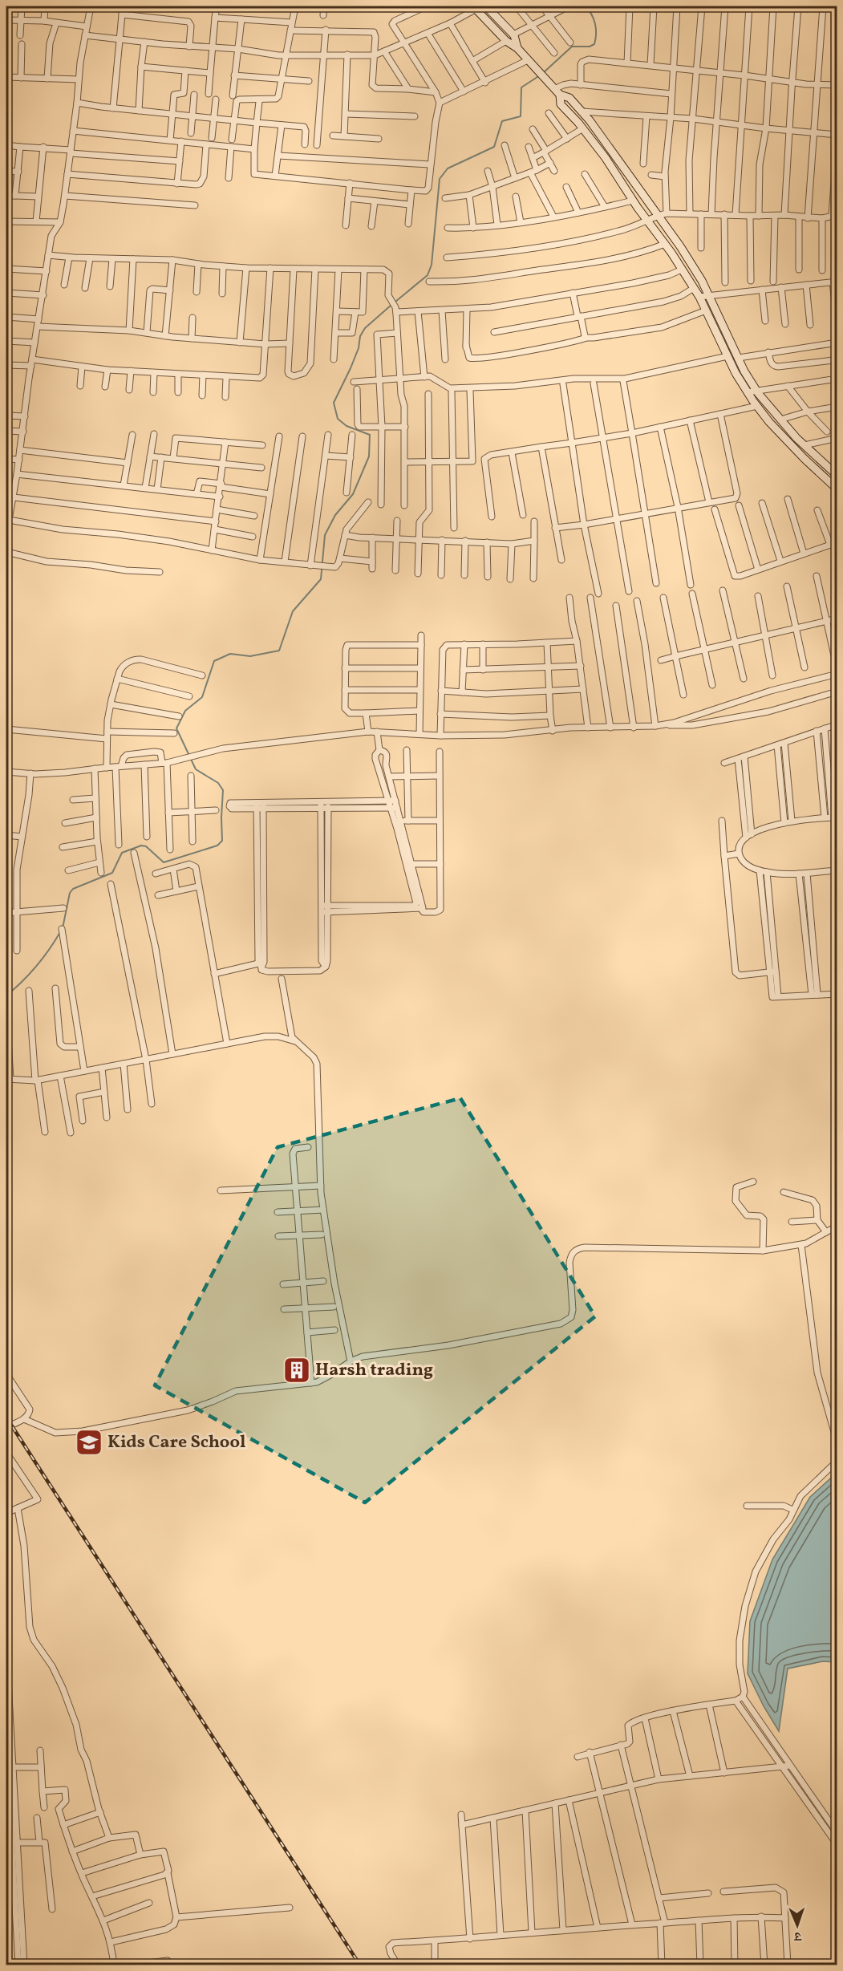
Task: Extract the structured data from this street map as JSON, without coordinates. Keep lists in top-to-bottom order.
{
  "places": {
    "building": ["Harsh trading"],
    "school or university": ["Kids Care School"]
  },
  "north": "bottom"
}
